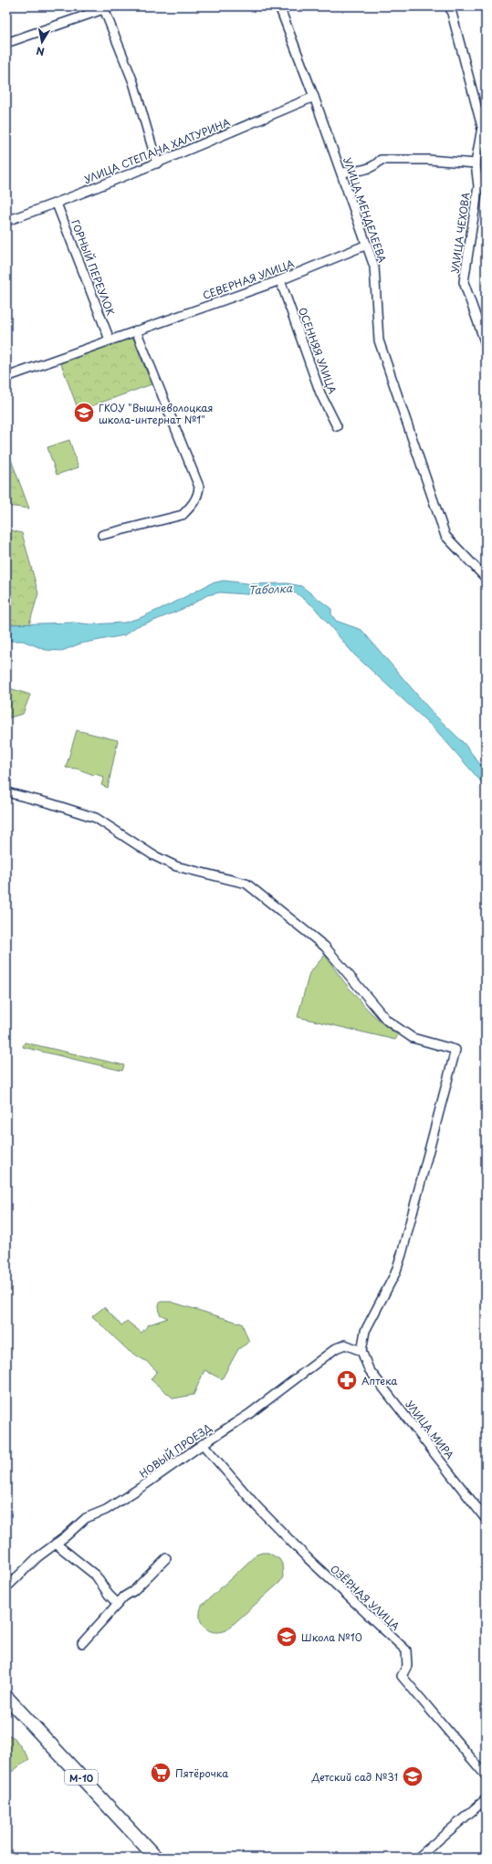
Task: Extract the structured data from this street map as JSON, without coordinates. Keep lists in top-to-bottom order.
{
  "streets": {
    "highway": ["М-10"],
    "street": [
      "УЛИЦА СТЕПАНА ХАЛТУРИНА",
      "УЛИЦА МЕНДЕЛЕЕВА",
      "УЛИЦА ЧЕХОВА",
      "ГОРНЫЙ ПЕРЕУЛОК",
      "СЕВЕРНАЯ УЛИЦА",
      "ОСЕННЯЯ УЛИЦА",
      "УЛИЦА МИРА",
      "НОВЫЙ ПРОЕЗД",
      "ОЗЁРНАЯ УЛИЦА"
    ]
  },
  "crossings": [
    ["УЛИЦА СТЕПАНА ХАЛТУРИНА", "УЛИЦА МЕНДЕЛЕЕВА"],
    ["УЛИЦА СТЕПАНА ХАЛТУРИНА", "ГОРНЫЙ ПЕРЕУЛОК"],
    ["УЛИЦА МЕНДЕЛЕЕВА", "СЕВЕРНАЯ УЛИЦА"],
    ["ГОРНЫЙ ПЕРЕУЛОК", "СЕВЕРНАЯ УЛИЦА"],
    ["СЕВЕРНАЯ УЛИЦА", "ОСЕННЯЯ УЛИЦА"],
    ["УЛИЦА МИРА", "НОВЫЙ ПРОЕЗД"],
    ["НОВЫЙ ПРОЕЗД", "ОЗЁРНАЯ УЛИЦА"]
  ],
  "water": ["Таболка"],
  "places": {
    "school or university": ["ГКОУ \"Вышневолоцкая школа-интернат №1\"", "Школа №10", "Детский сад №31"],
    "pharmacy": ["Аптека"],
    "supermarket": ["Пятёрочка"]
  },
  "north": "bottom"
}
